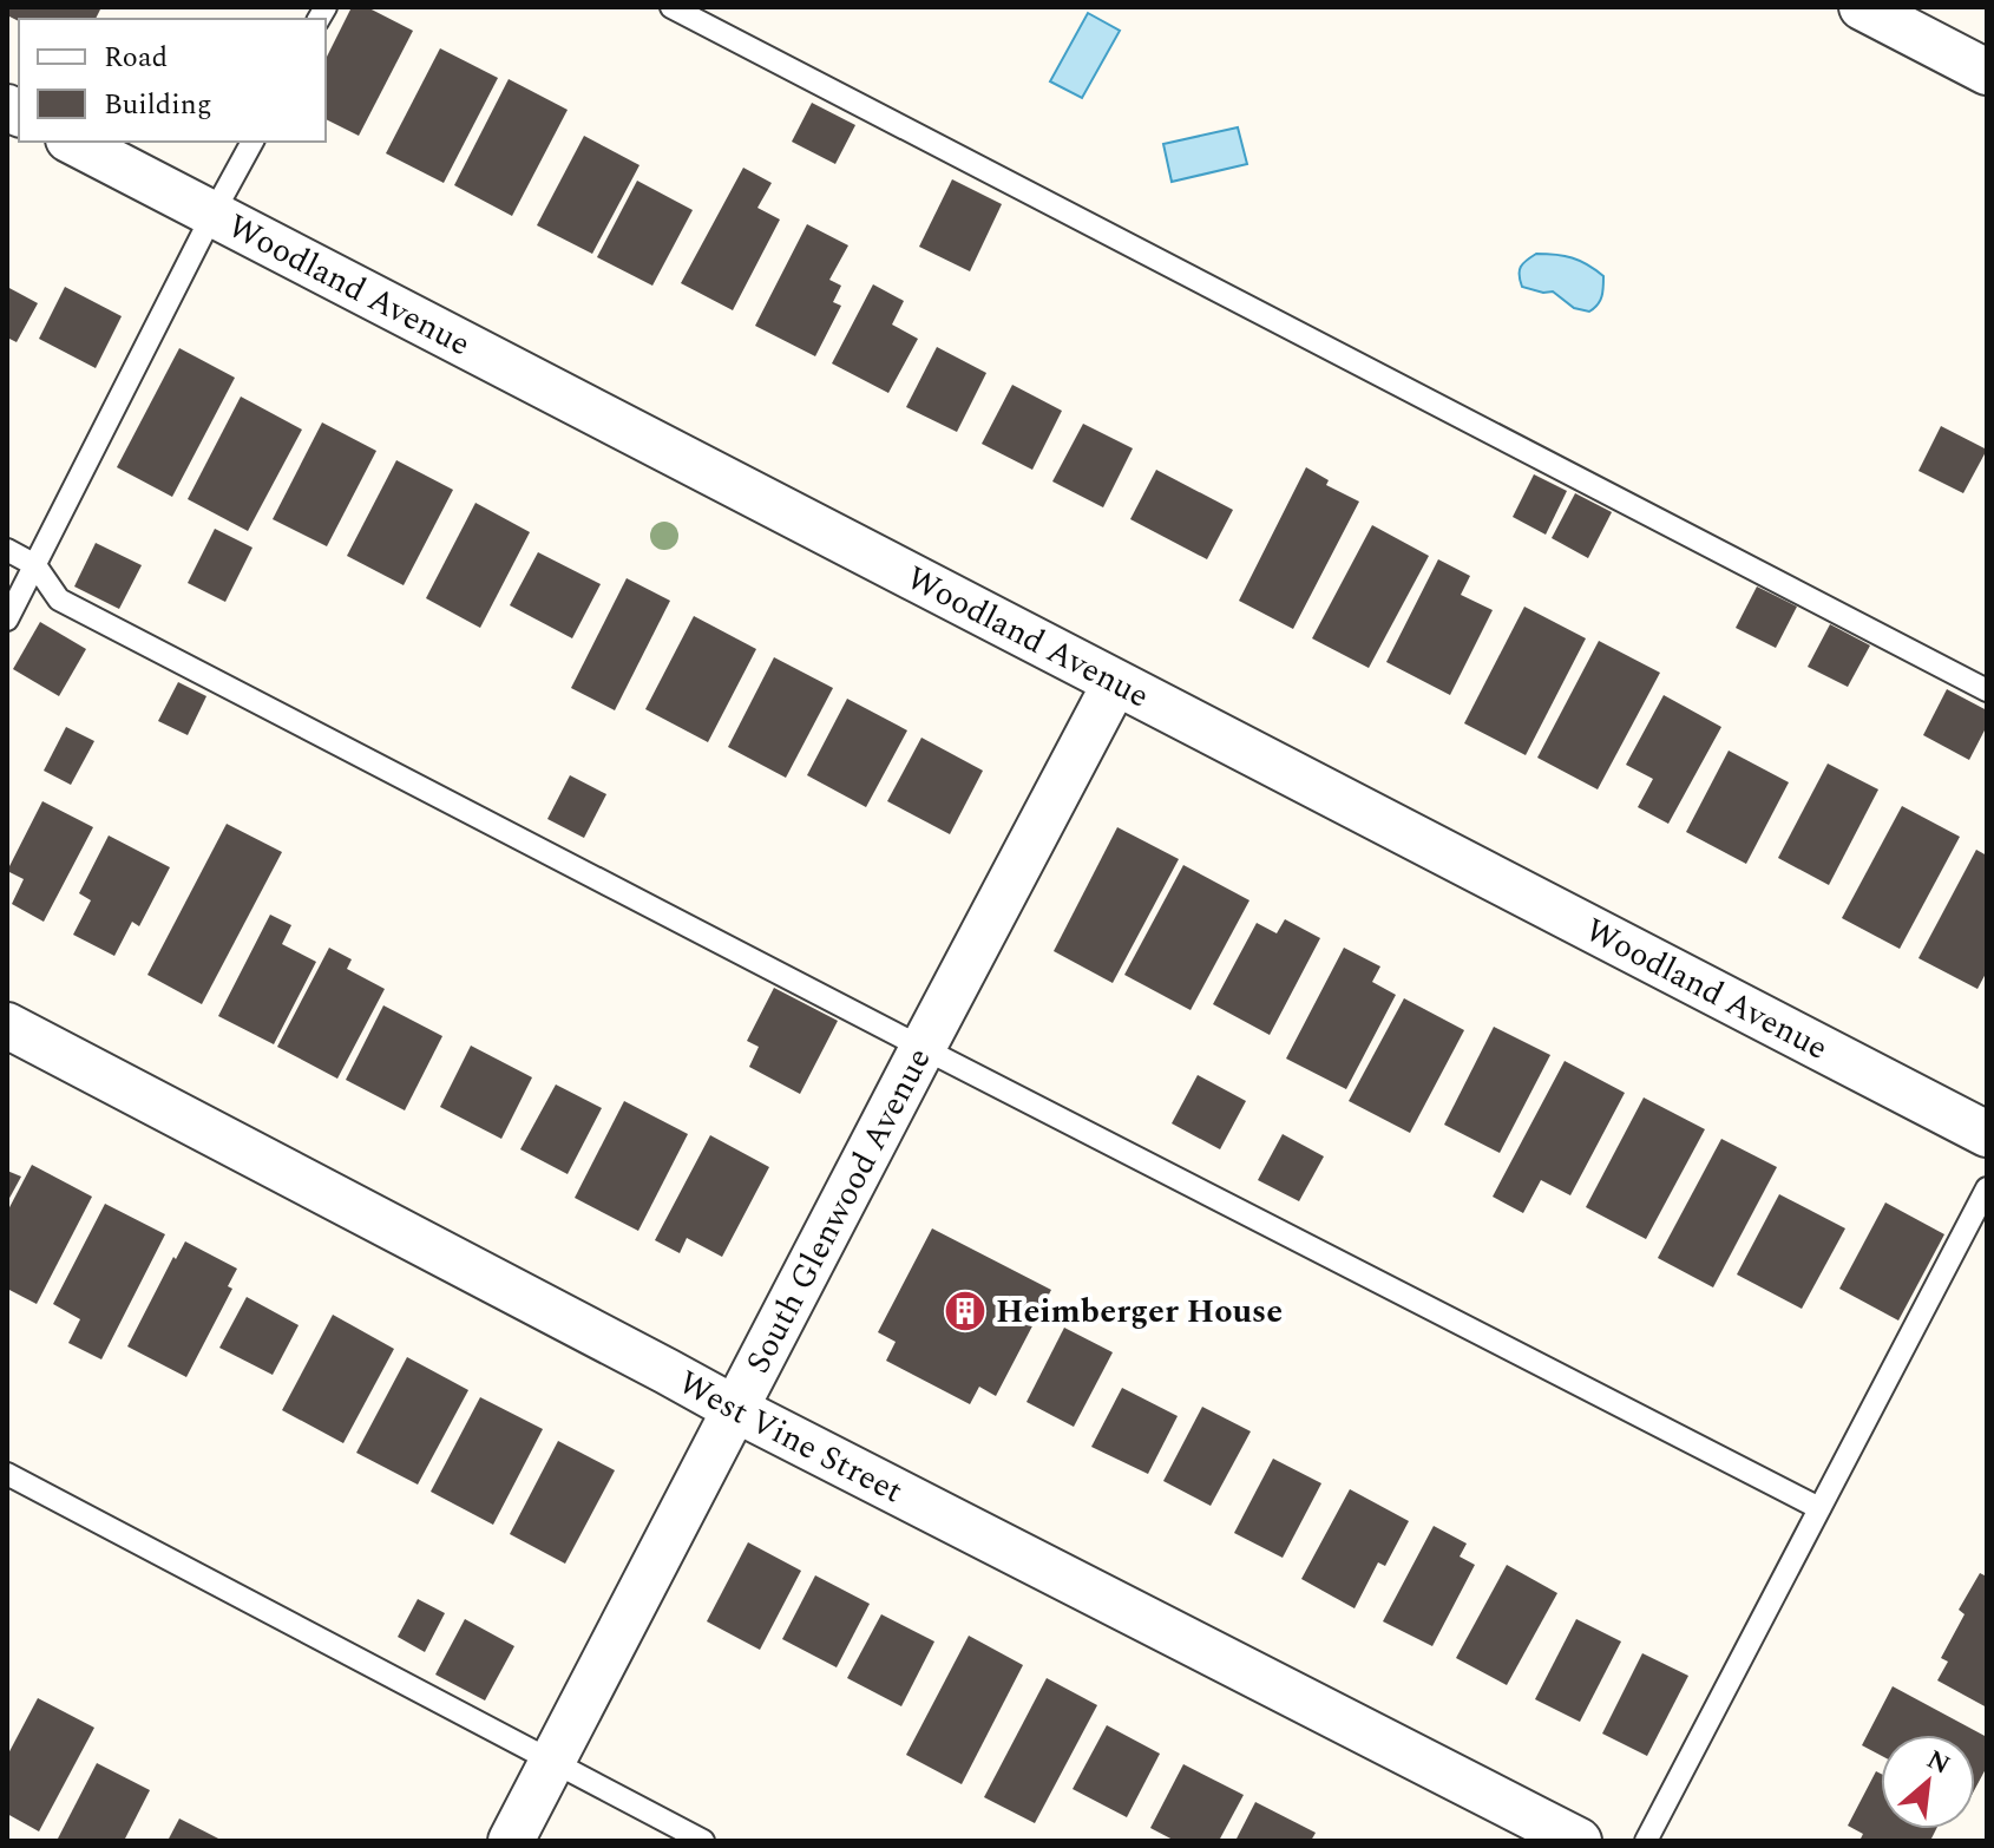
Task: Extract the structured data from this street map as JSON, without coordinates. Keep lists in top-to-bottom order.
{
  "streets": {
    "street": ["Woodland Avenue", "South Glenwood Avenue", "West Vine Street"]
  },
  "crossings": [
    ["Woodland Avenue", "South Glenwood Avenue"],
    ["South Glenwood Avenue", "West Vine Street"]
  ],
  "places": {
    "building": ["Heimberger House"]
  },
  "legend": ["Road", "Building"],
  "north": "top right"
}
